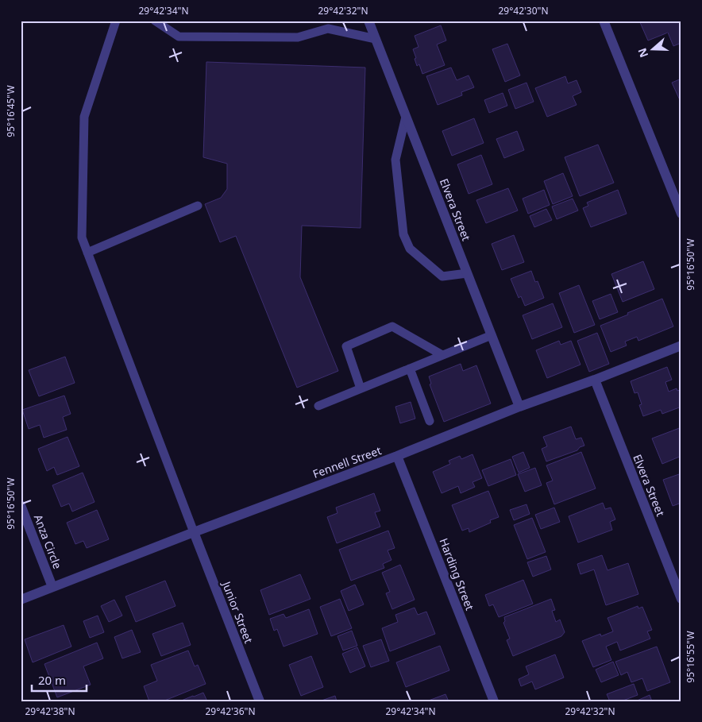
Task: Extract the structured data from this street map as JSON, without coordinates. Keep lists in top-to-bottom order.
{
  "streets": {
    "street": [
      "Elvera Street",
      "Fennell Street",
      "Anza Circle",
      "Harding Street",
      "Junior Street"
    ]
  },
  "crossings": [
    ["Elvera Street", "Fennell Street"],
    ["Fennell Street", "Anza Circle"],
    ["Fennell Street", "Harding Street"],
    ["Fennell Street", "Junior Street"]
  ],
  "scale_bar": "20 m",
  "north": "left",
  "coordinates": [
    "29°42'34\"N",
    "29°42'32\"N",
    "29°42'30\"N",
    "95°16'45\"W",
    "95°16'50\"W",
    "95°16'55\"W",
    "29°42'38\"N",
    "29°42'36\"N"
  ]
}
